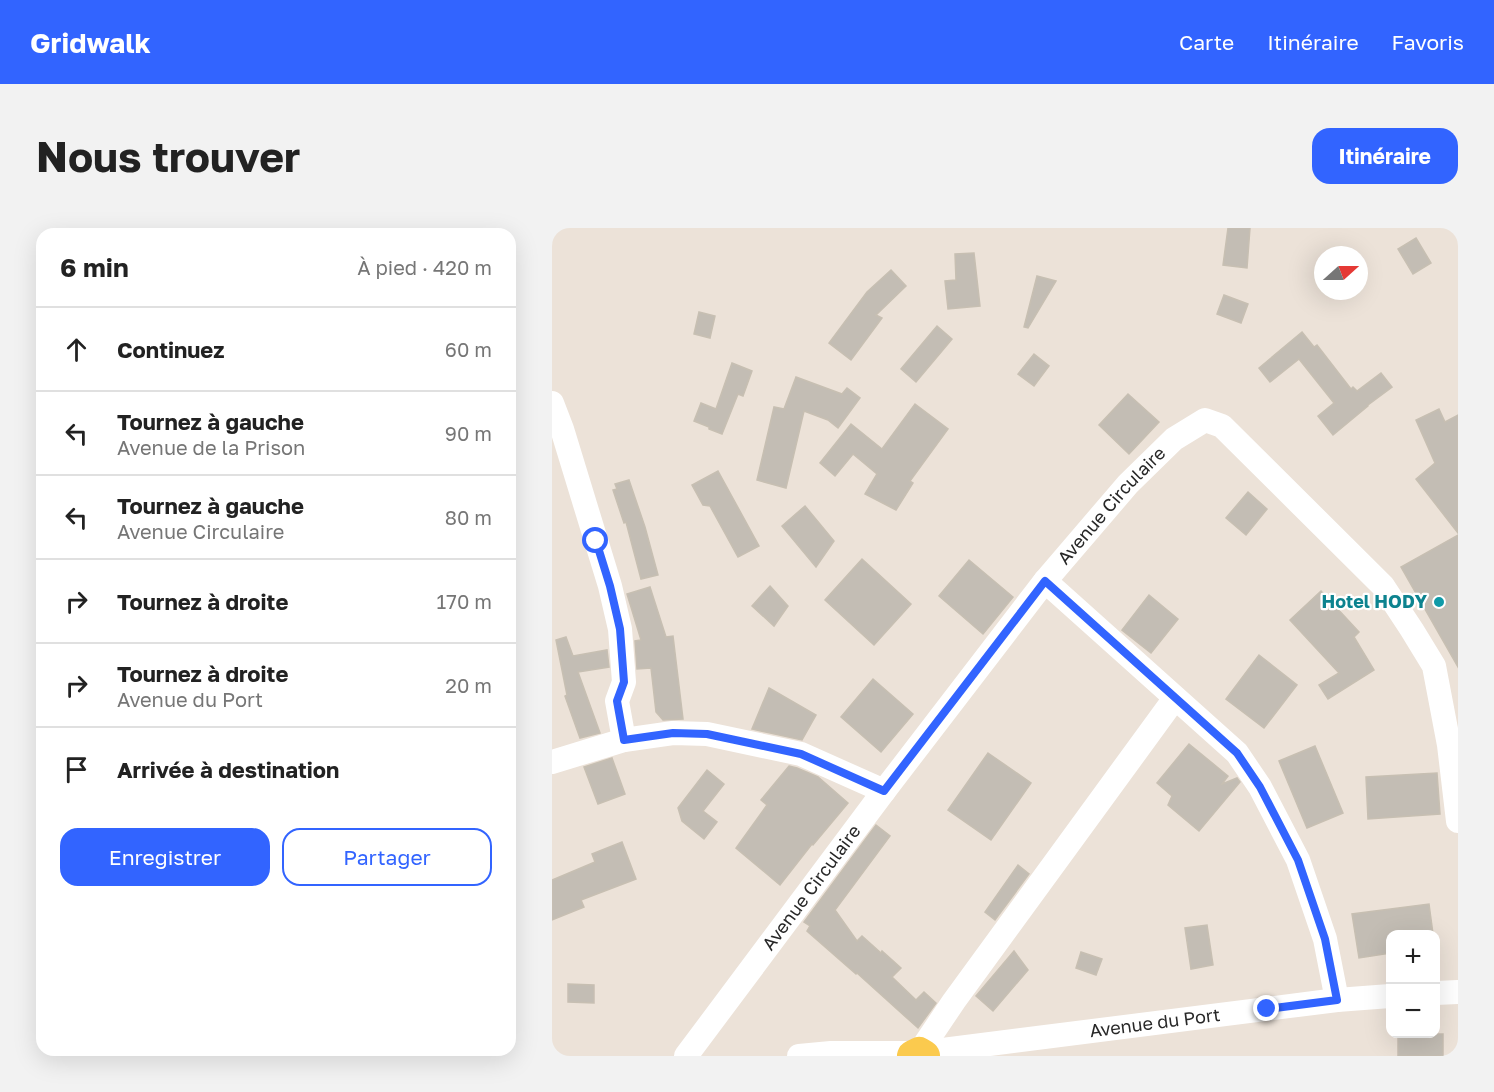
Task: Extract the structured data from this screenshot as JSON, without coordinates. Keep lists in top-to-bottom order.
{
  "streets": {
    "street": ["Avenue Circulaire", "Avenue du Port"]
  },
  "places": ["Hotel HODY"],
  "north": "right",
  "page": {
    "header": "Gridwalk",
    "nav": ["Carte", "Itinéraire", "Favoris"],
    "buttons": [
      "Itinéraire",
      ["Enregistrer", "Partager"]
    ],
    "title": "Nous trouver",
    "heading": ["6 min", "À pied · 420 m"],
    "list": [
      ["Continuez", "60 m"],
      ["Tournez à gauche", "Avenue de la Prison", "90 m"],
      ["Tournez à gauche", "Avenue Circulaire", "80 m"],
      ["Tournez à droite", "170 m"],
      ["Tournez à droite", "Avenue du Port", "20 m"],
      "Arrivée à destination"
    ],
    "map_buttons": ["+", "−"]
  }
}
